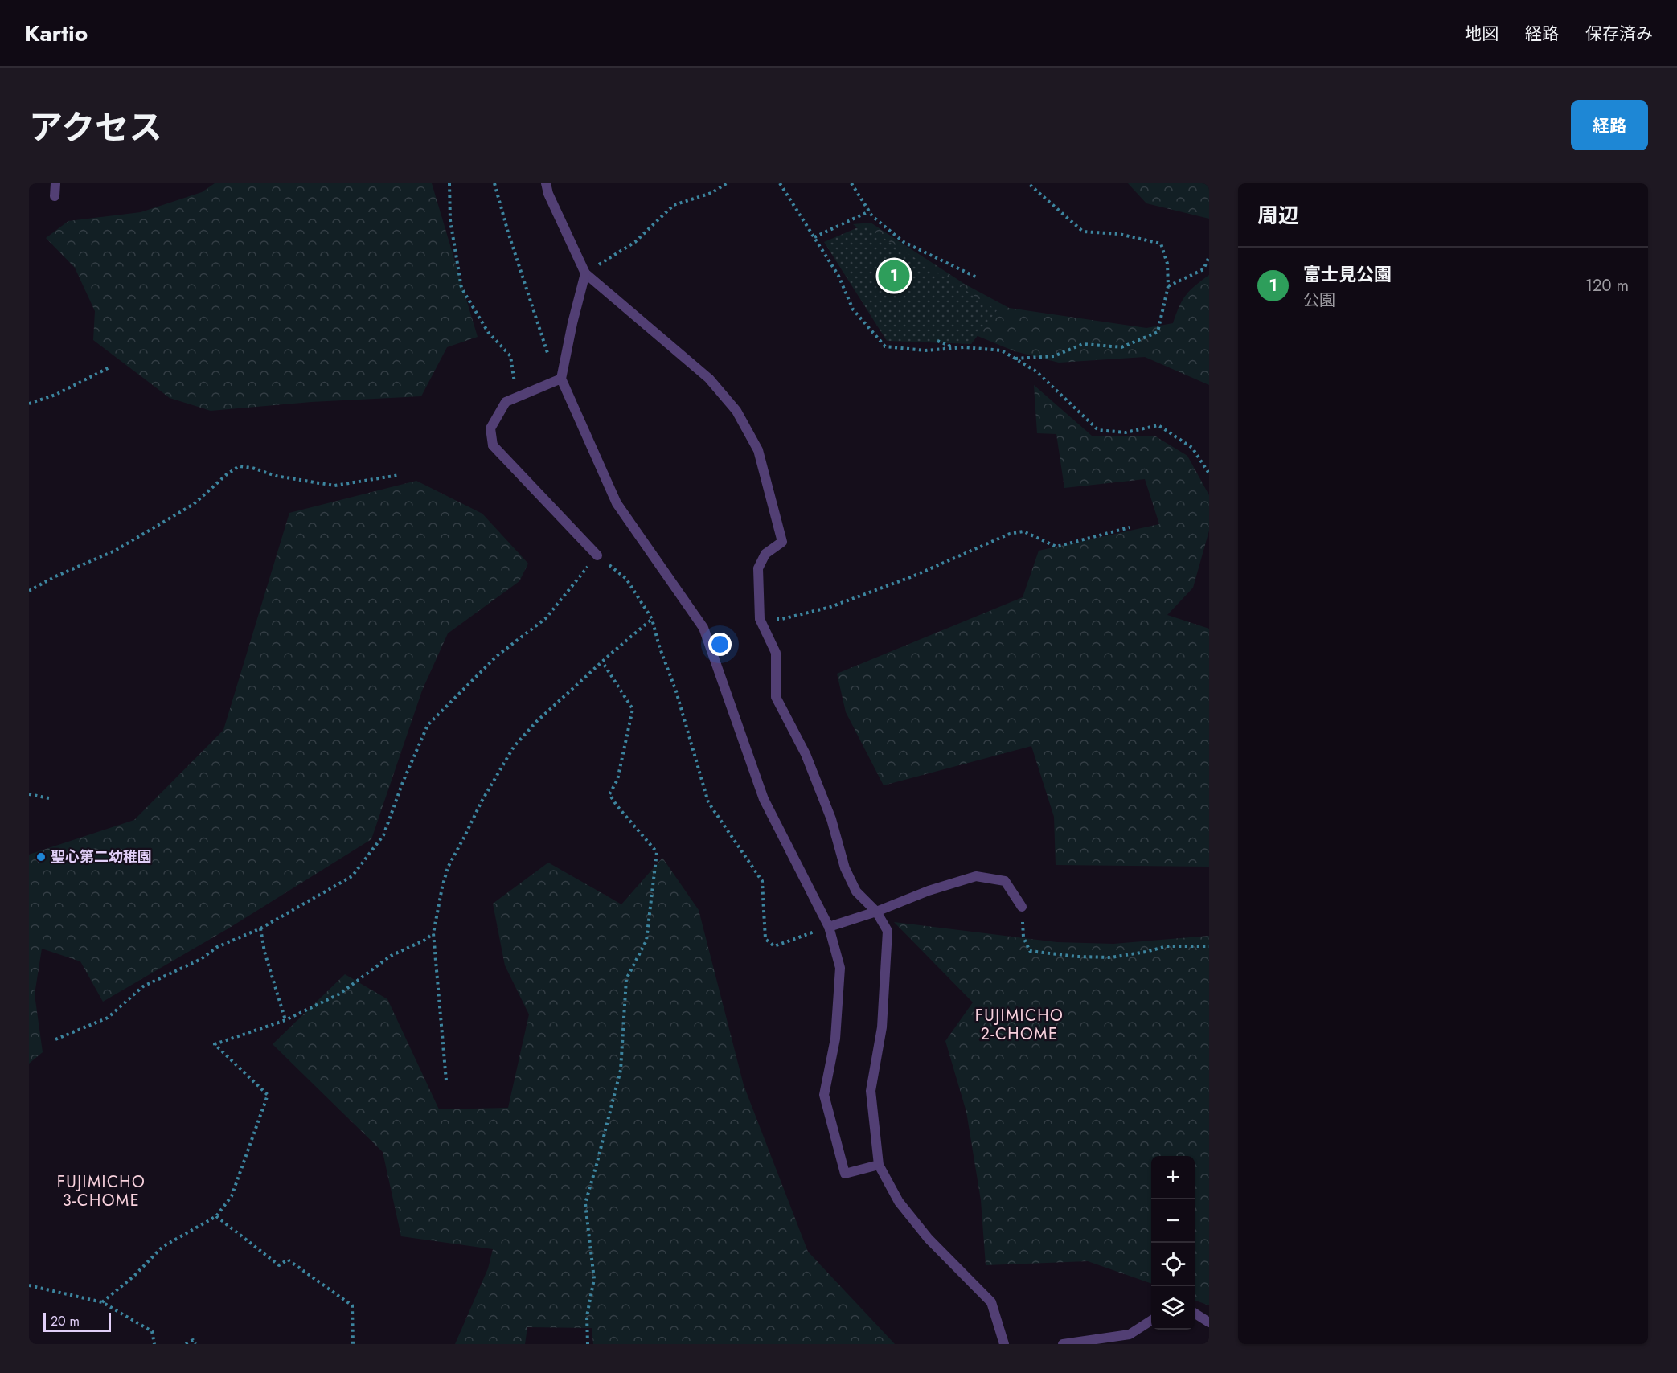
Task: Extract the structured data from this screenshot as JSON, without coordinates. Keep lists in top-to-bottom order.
{
  "districts": ["FUJIMICHO 2-CHOME", "FUJIMICHO 3-CHOME"],
  "places": ["聖心第二幼稚園"],
  "scale_bar": "20 m",
  "page": {
    "header": "Kartio",
    "nav": ["地図", "経路", "保存済み"],
    "title": "アクセス",
    "buttons": "経路",
    "heading": "周辺",
    "list": [
      {
        "mark": "1",
        "name": "富士見公園",
        "note": "公園",
        "value": "120 m"
      }
    ],
    "pins": "1",
    "map_buttons": ["+", "−"],
    "scale": "20 m"
  }
}
